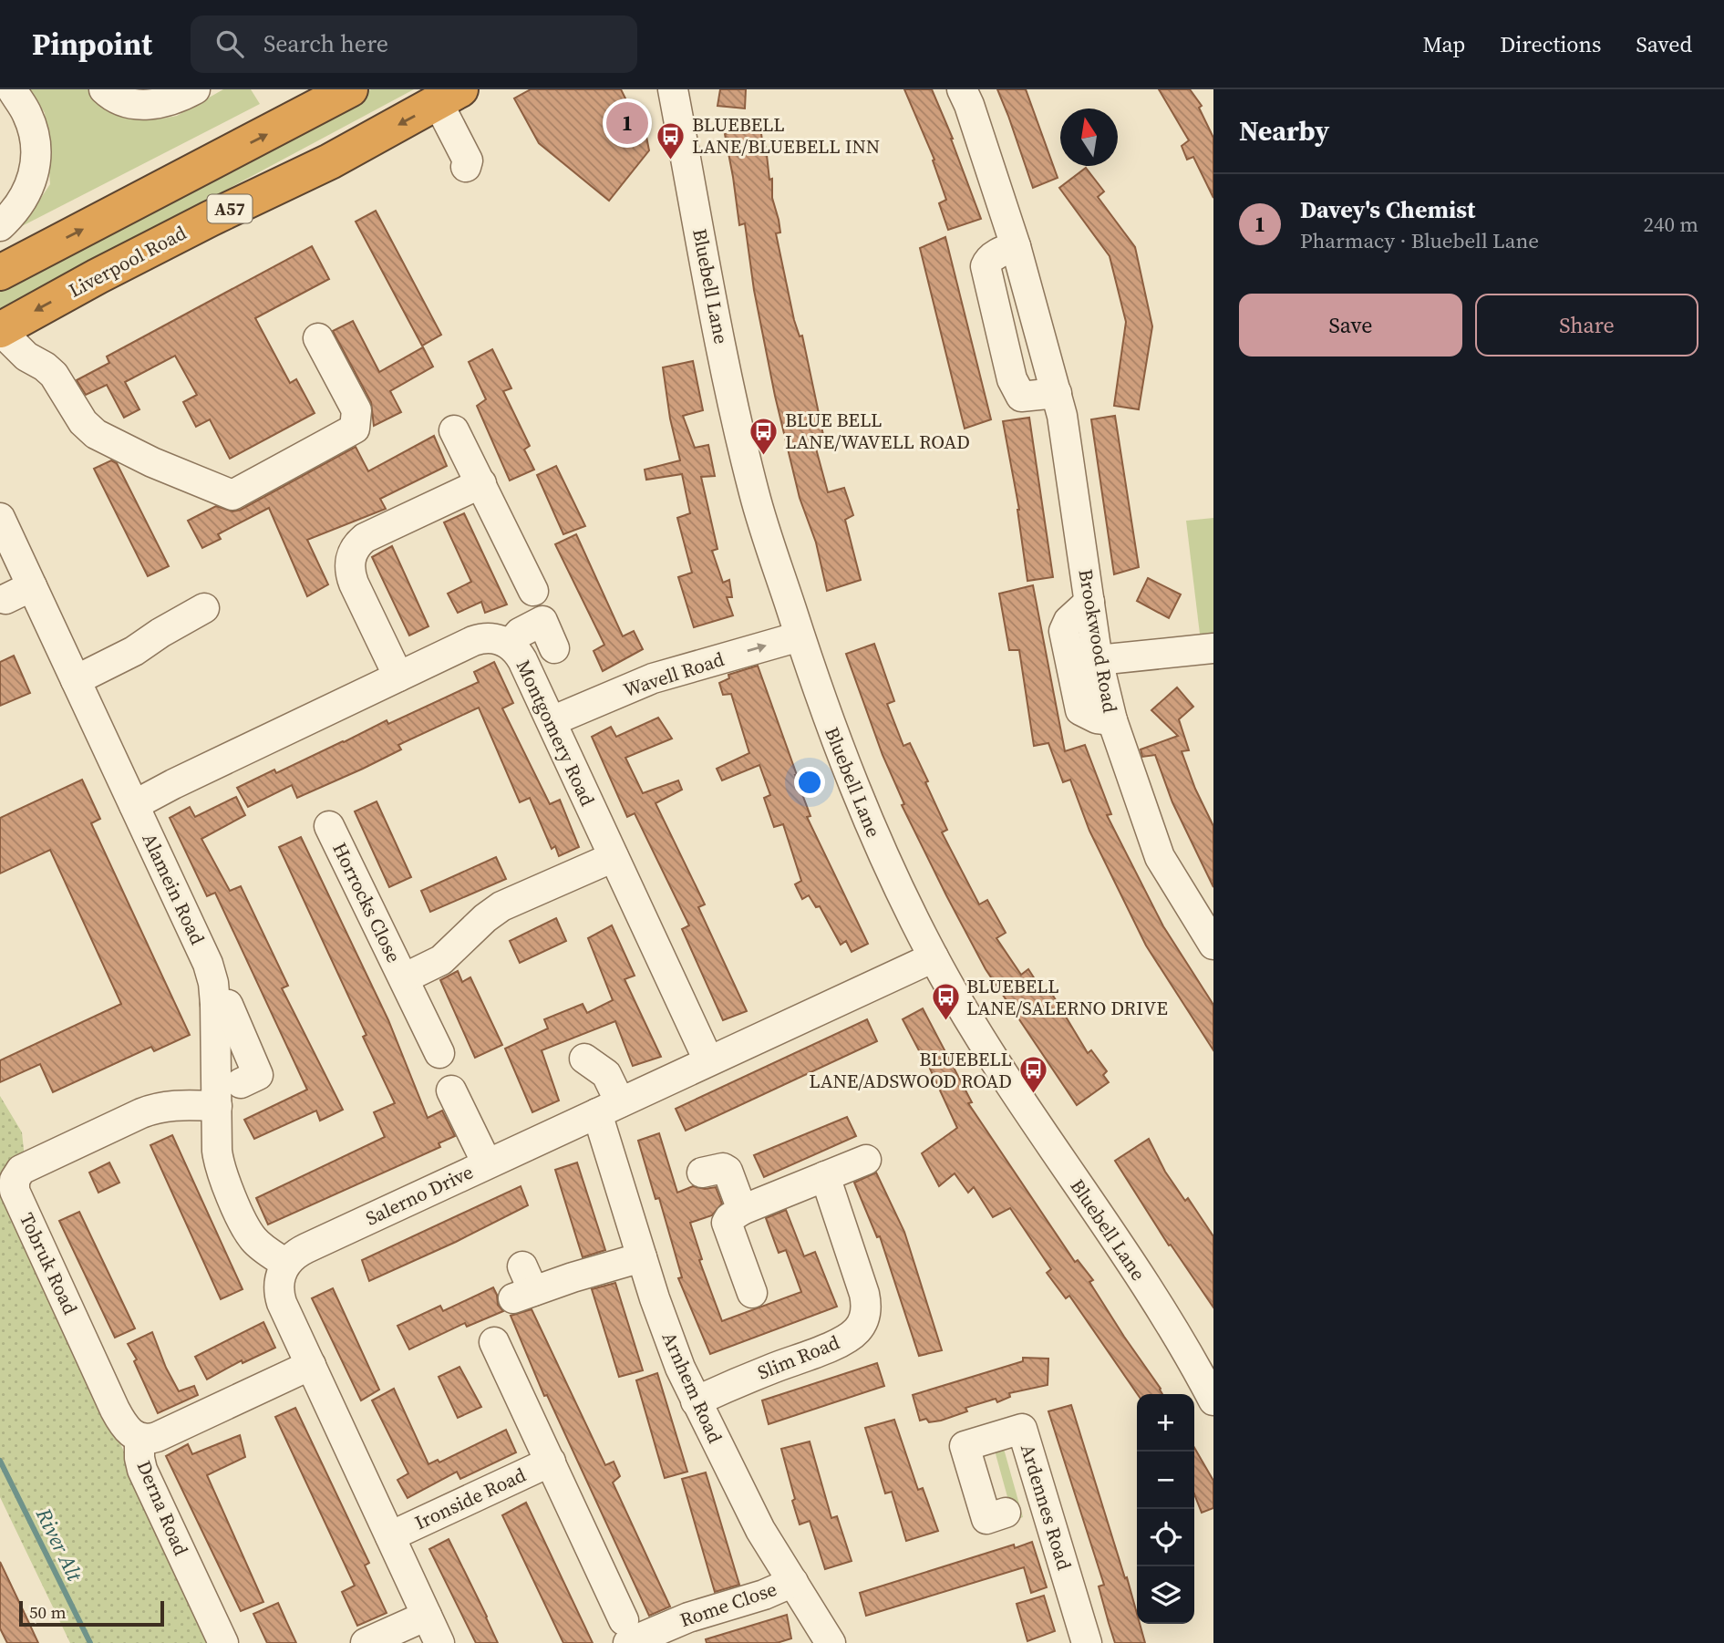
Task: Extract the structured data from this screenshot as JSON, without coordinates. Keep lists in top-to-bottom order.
{
  "streets": {
    "highway": ["A57", "Liverpool Road"],
    "street": [
      "Bluebell Lane",
      "Brookwood Road",
      "Wavell Road",
      "Montgomery Road",
      "Alamein Road",
      "Horrocks Close",
      "Salerno Drive",
      "Tobruk Road",
      "Slim Road",
      "Arnhem Road",
      "Ironside Road",
      "Ardennes Road",
      "Derna Road",
      "Rome Close"
    ]
  },
  "crossings": [
    ["Bluebell Lane", "Wavell Road"],
    ["Bluebell Lane", "Salerno Drive"],
    ["Wavell Road", "Montgomery Road"],
    ["Montgomery Road", "Alamein Road"],
    ["Montgomery Road", "Horrocks Close"],
    ["Montgomery Road", "Salerno Drive"],
    ["Alamein Road", "Salerno Drive"],
    ["Alamein Road", "Tobruk Road"],
    ["Salerno Drive", "Arnhem Road"],
    ["Tobruk Road", "Derna Road"],
    ["Slim Road", "Arnhem Road"],
    ["Arnhem Road", "Rome Close"],
    ["Ironside Road", "Rome Close"]
  ],
  "one_way": ["Wavell Road"],
  "water": ["River Alt"],
  "places": {
    "bus stop": [
      "BLUEBELL LANE/BLUEBELL INN",
      "BLUE BELL LANE/WAVELL ROAD",
      "BLUEBELL LANE/SALERNO DRIVE",
      "BLUEBELL LANE/ADSWOOD ROAD"
    ]
  },
  "scale_bar": "50 m",
  "north": "top",
  "page": {
    "header": "Pinpoint",
    "search": "Search here",
    "nav": ["Map", "Directions", "Saved"],
    "heading": "Nearby",
    "pins": "1",
    "list": [
      {
        "mark": "1",
        "name": "Davey's Chemist",
        "note": "Pharmacy · Bluebell Lane",
        "value": "240 m"
      }
    ],
    "buttons": ["Save", "Share"],
    "map_buttons": ["+", "−"],
    "scale": "50 m"
  }
}
